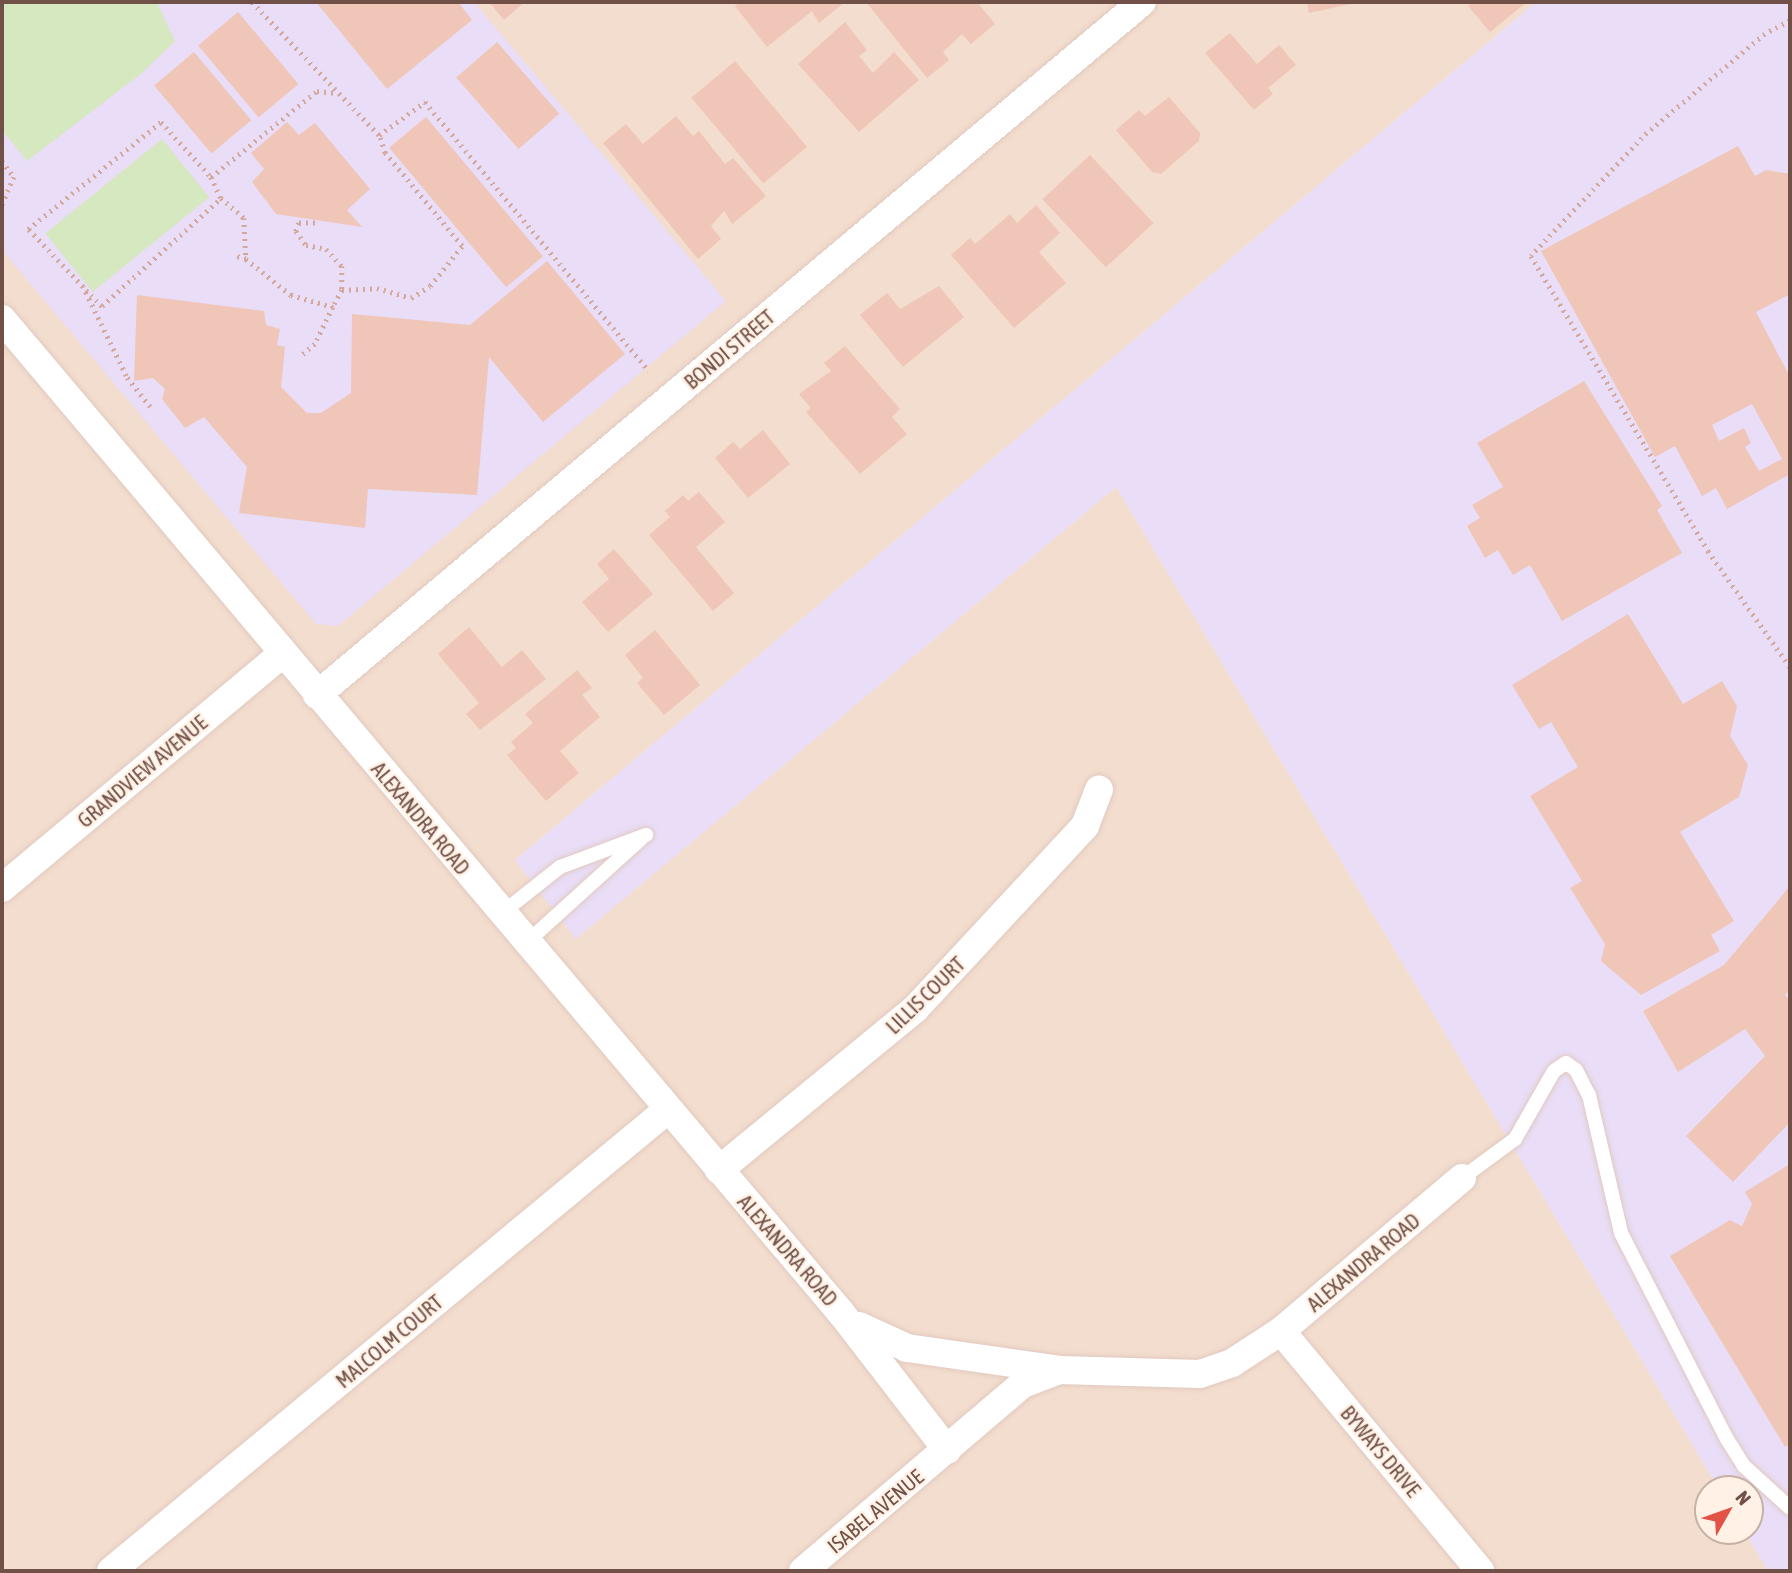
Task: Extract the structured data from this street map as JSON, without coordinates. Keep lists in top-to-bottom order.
{
  "streets": {
    "street": [
      "BONDI STREET",
      "GRANDVIEW AVENUE",
      "ALEXANDRA ROAD",
      "LILLIS COURT",
      "MALCOLM COURT",
      "BYWAYS DRIVE",
      "ISABEL AVENUE"
    ]
  },
  "crossings": [
    ["BONDI STREET", "ALEXANDRA ROAD"],
    ["GRANDVIEW AVENUE", "ALEXANDRA ROAD"],
    ["ALEXANDRA ROAD", "LILLIS COURT"],
    ["ALEXANDRA ROAD", "MALCOLM COURT"],
    ["ALEXANDRA ROAD", "BYWAYS DRIVE"],
    ["ALEXANDRA ROAD", "ISABEL AVENUE"]
  ],
  "north": "top right"
}
